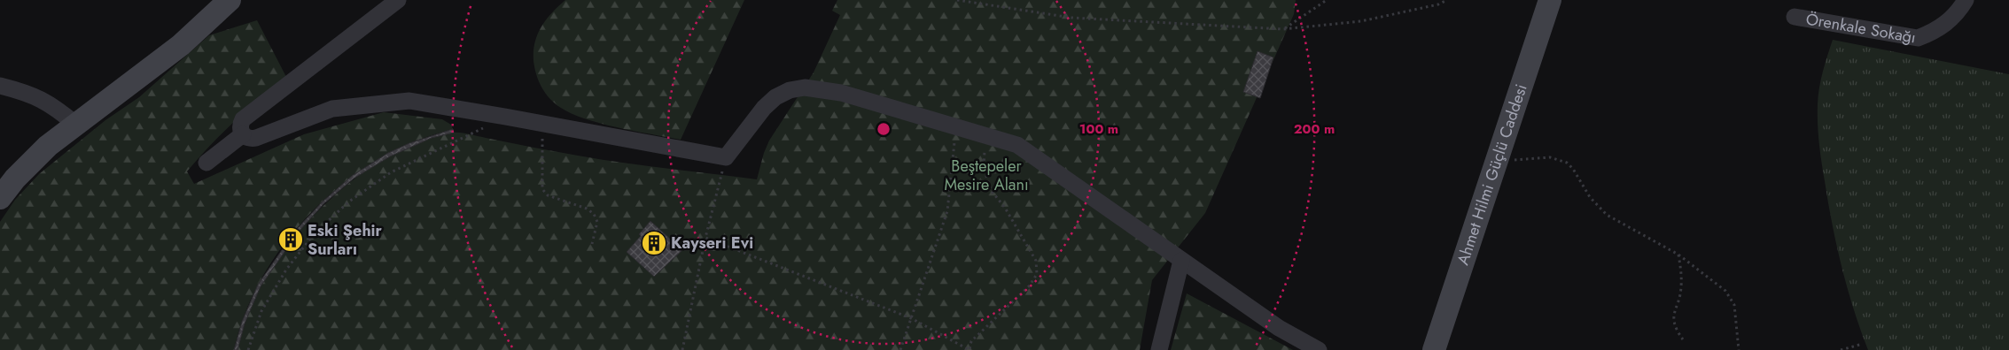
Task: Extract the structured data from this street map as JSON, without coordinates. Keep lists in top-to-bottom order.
{
  "streets": {
    "street": ["Örenkale Sokağı", "Ahmet Hilmi Güçlü Caddesi"]
  },
  "parks": ["Beştepeler Mesire Alanı"],
  "places": {
    "building": ["Eski Şehir Surları", "Kayseri Evi"]
  },
  "rings": ["100 m", "200 m"]
}
